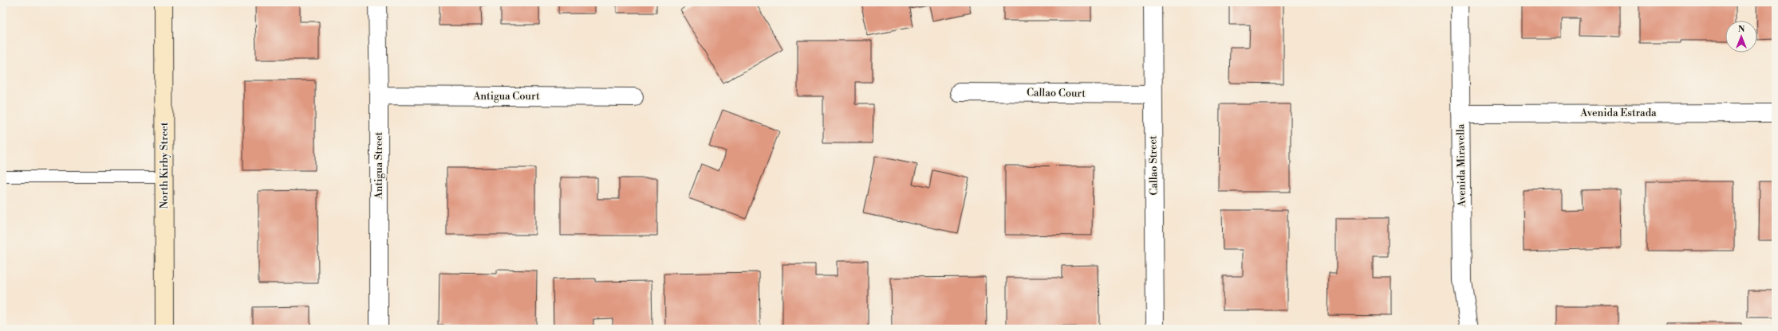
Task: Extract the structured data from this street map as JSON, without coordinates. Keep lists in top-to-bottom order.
{
  "streets": {
    "street": [
      "Callao Court",
      "Antigua Court",
      "Avenida Estrada",
      "North Kirby Street",
      "Antigua Street",
      "Callao Street",
      "Avenida Miravella"
    ]
  },
  "crossings": [
    ["Callao Court", "Callao Street"],
    ["Antigua Court", "Antigua Street"],
    ["Avenida Estrada", "Avenida Miravella"]
  ],
  "north": "top"
}
